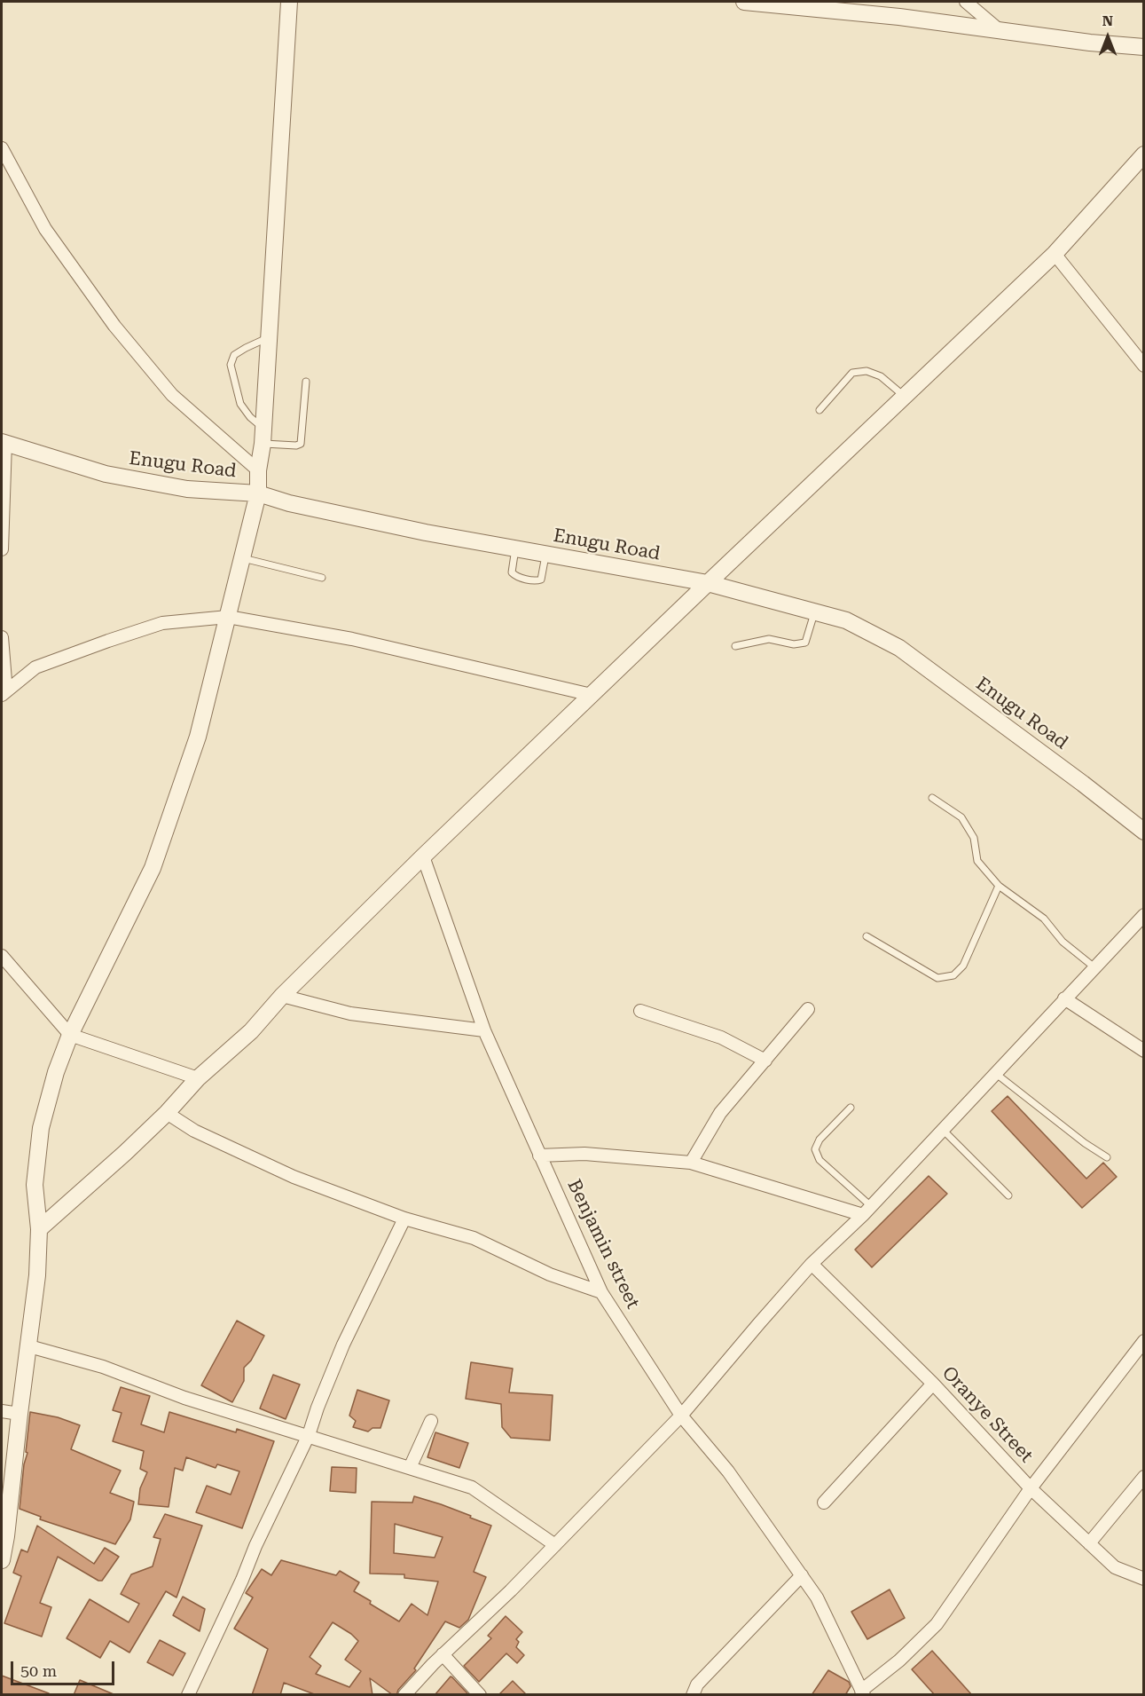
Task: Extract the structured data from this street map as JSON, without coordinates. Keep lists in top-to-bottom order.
{
  "streets": {
    "street": ["Enugu Road", "Benjamin street", "Oranye Street"]
  },
  "scale_bar": "50 m",
  "north": "top"
}
